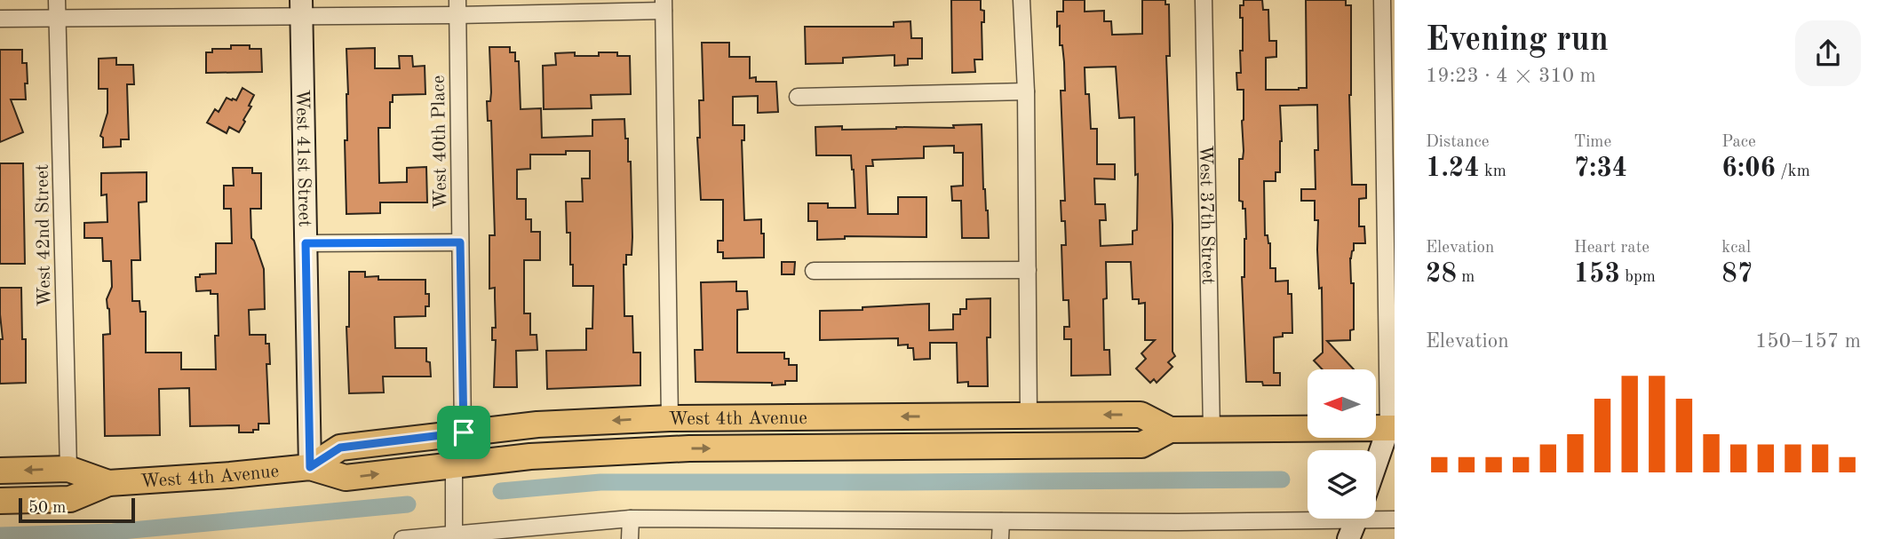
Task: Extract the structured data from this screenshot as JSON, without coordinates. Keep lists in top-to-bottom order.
{
  "streets": {
    "main road": ["West 4th Avenue"],
    "street": [
      "West 40th Place",
      "West 41st Street",
      "West 37th Street",
      "West 42nd Street"
    ]
  },
  "crossings": [
    ["West 40th Place", "West 4th Avenue"],
    ["West 41st Street", "West 4th Avenue"],
    ["West 37th Street", "West 4th Avenue"],
    ["West 42nd Street", "West 4th Avenue"]
  ],
  "scale_bar": "50 m",
  "north": "left",
  "page": {
    "heading": ["Evening run", "19:23 · 4 × 310 m"],
    "stats": [
      ["Distance", "1.24 km"],
      ["Time", "7:34"],
      ["Pace", "6:06 /km"],
      ["Elevation", "28 m"],
      ["Heart rate", "153 bpm"],
      ["kcal", "87"]
    ],
    "chart": ["Elevation", "150–157 m"],
    "scale": "50 m"
  }
}
